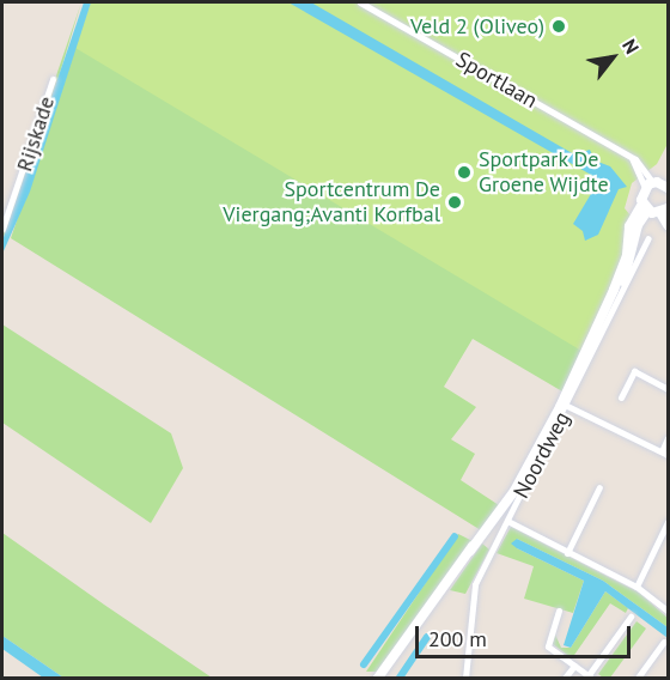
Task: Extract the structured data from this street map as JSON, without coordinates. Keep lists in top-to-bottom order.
{
  "streets": {
    "main road": ["Noordweg"],
    "street": ["Sportlaan", "Rijskade"]
  },
  "crossings": [
    ["Sportlaan", "Noordweg"]
  ],
  "places": ["Veld 2 (Oliveo)", "Sportpark De Groene Wijdte", "Sportcentrum De Viergang;Avanti Korfbal"],
  "scale_bar": "200 m",
  "north": "top right"
}
